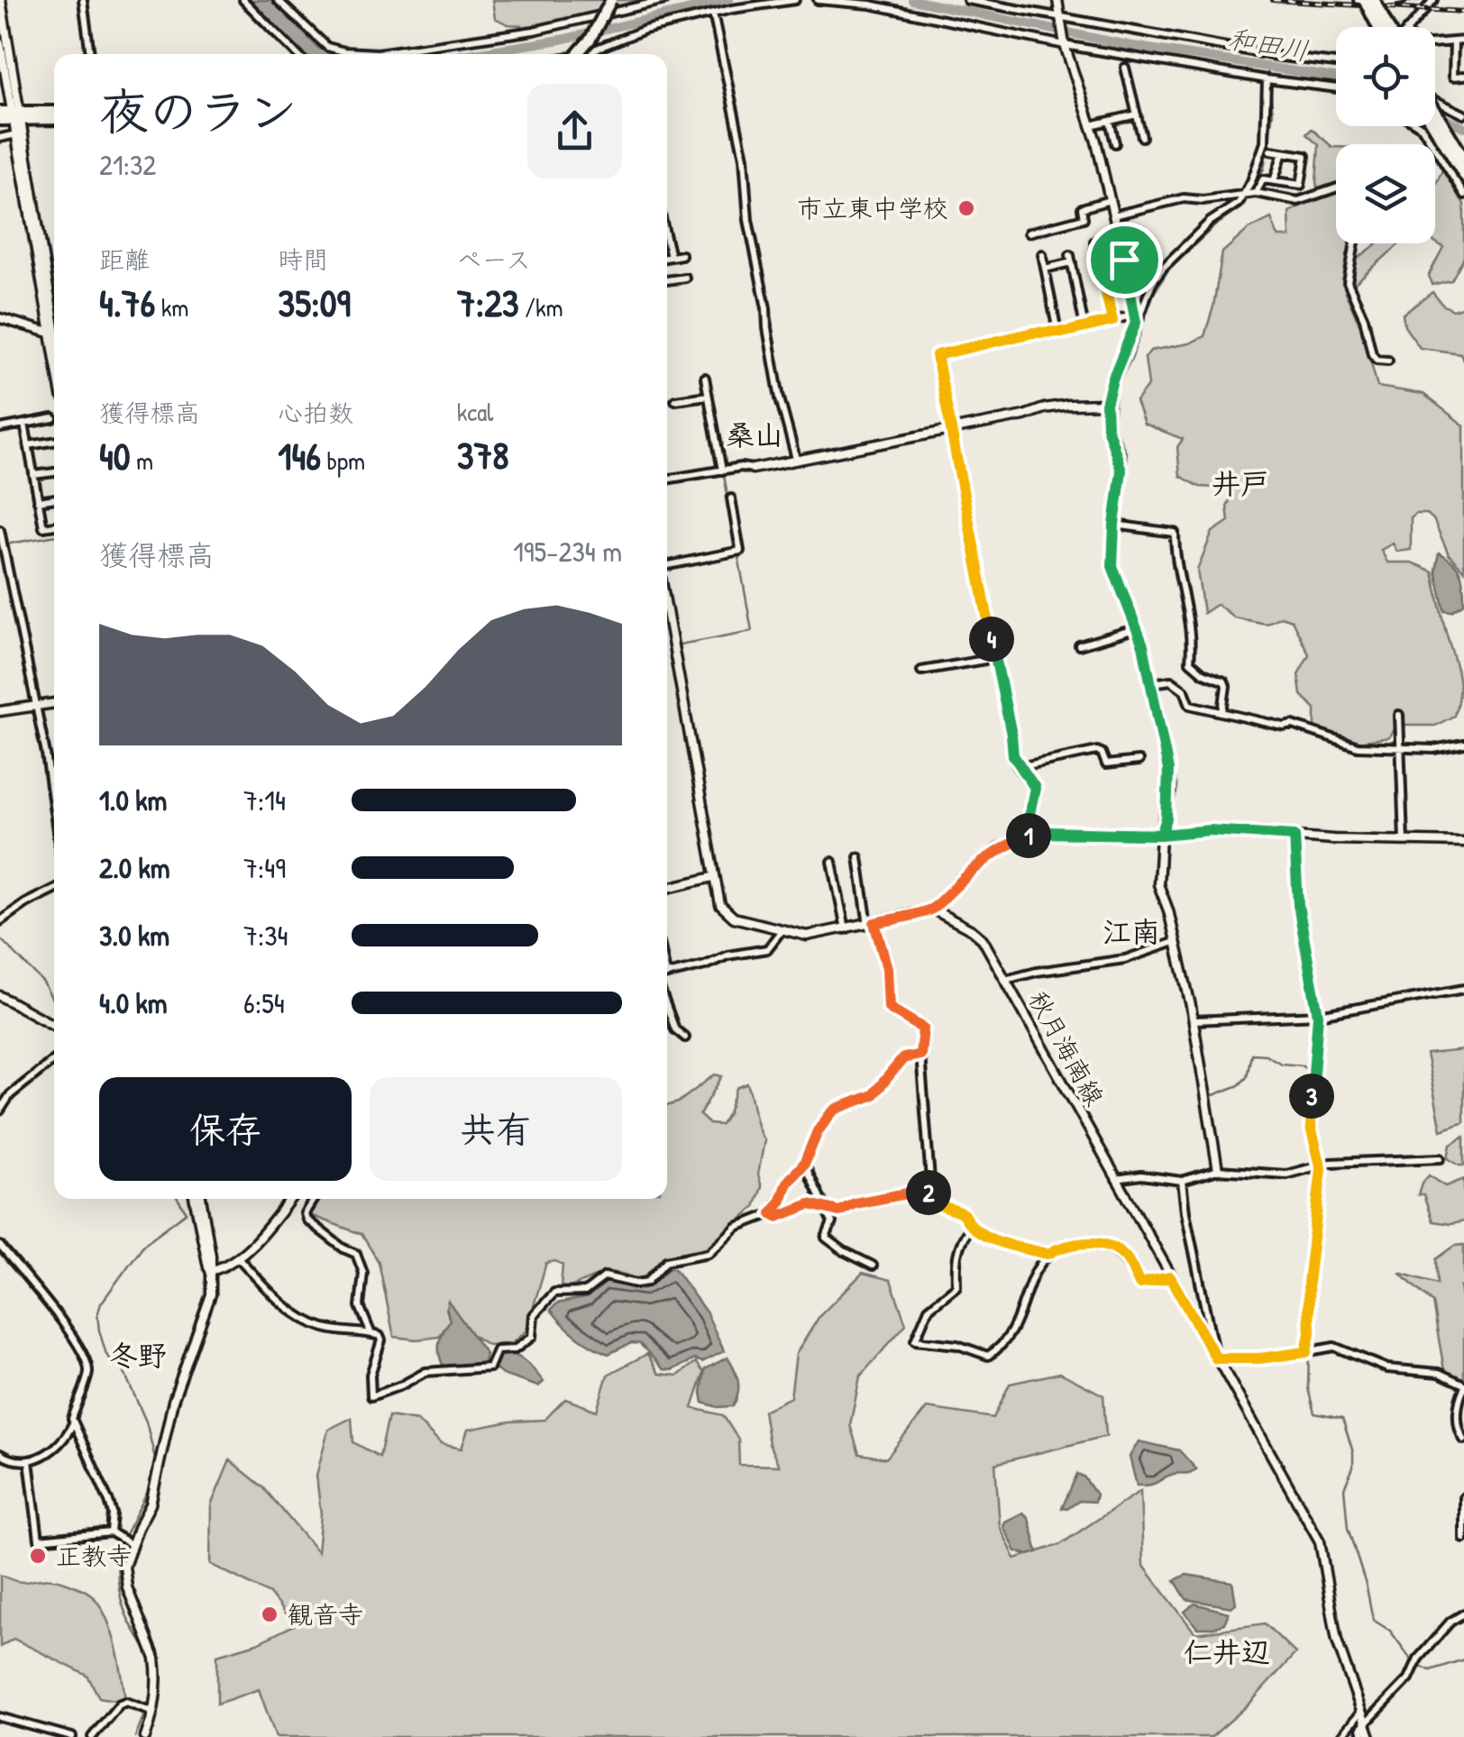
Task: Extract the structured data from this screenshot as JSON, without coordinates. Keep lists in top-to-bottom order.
{
  "streets": {
    "main road": ["秋月海南線"]
  },
  "districts": [
    "桑山",
    "井戸",
    "江南",
    "冬野",
    "仁井辺"
  ],
  "water": ["和田川"],
  "places": ["市立東中学校", "正教寺", "観音寺"],
  "page": {
    "heading": ["夜のラン", "21:32"],
    "stats": [
      ["距離", "4.76 km"],
      ["時間", "35:09"],
      ["ペース", "7:23 /km"],
      ["獲得標高", "40 m"],
      ["心拍数", "146 bpm"],
      ["kcal", "378"]
    ],
    "chart": ["獲得標高", "195–234 m"],
    "pins": [
      "4",
      "1",
      "3",
      "2"
    ],
    "list": [
      {
        "name": "1.0 km",
        "note": "7:14"
      },
      {
        "name": "2.0 km",
        "note": "7:49"
      },
      {
        "name": "3.0 km",
        "note": "7:34"
      },
      {
        "name": "4.0 km",
        "note": "6:54"
      }
    ],
    "buttons": ["保存", "共有"]
  }
}
